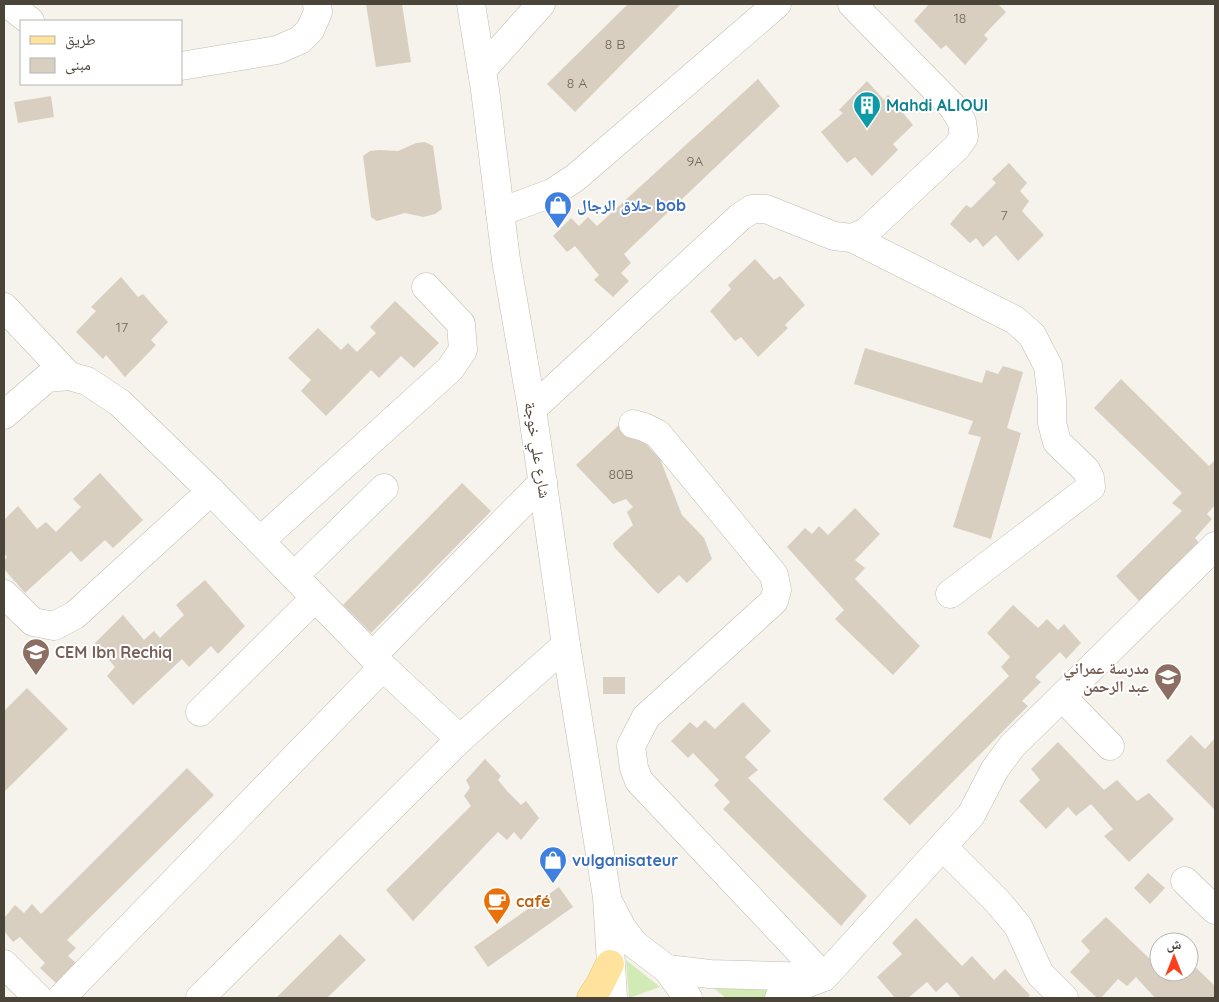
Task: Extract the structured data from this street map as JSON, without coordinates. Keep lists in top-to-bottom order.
{
  "streets": {
    "street": ["شارع علي خوجة"]
  },
  "places": {
    "building": ["Mahdi ALIOUI"],
    "shop": ["حلاق الرجال bob", "vulganisateur"],
    "school or university": ["CEM Ibn Rechiq", "مدرسة عمراني عبد الرحمن"],
    "cafe": ["café"]
  },
  "house_numbers": [
    "18",
    "8 B",
    "8 A",
    "9A",
    "7",
    "17",
    "80B"
  ],
  "legend": ["طريق", "مبنى"],
  "north": "top"
}
